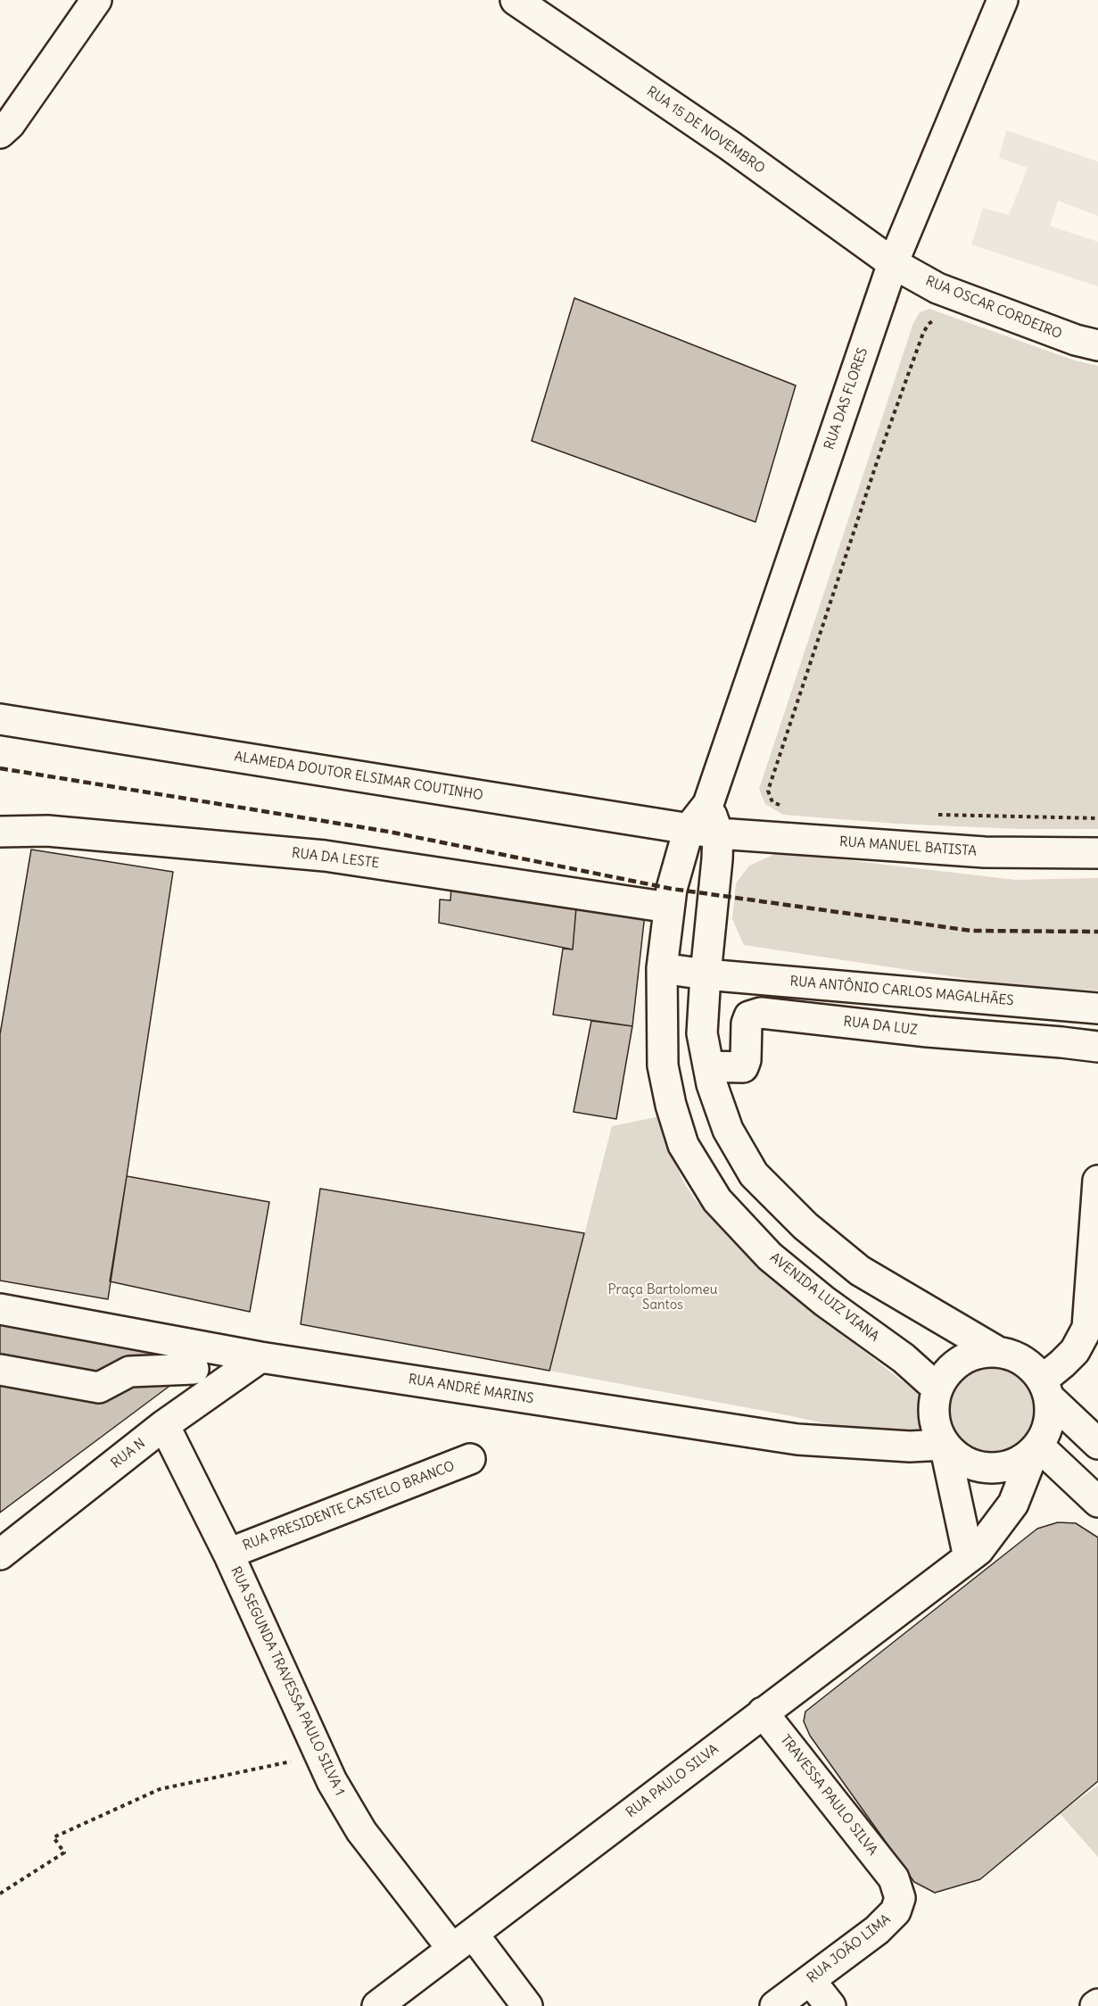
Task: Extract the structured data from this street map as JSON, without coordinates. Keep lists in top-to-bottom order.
{
  "streets": {
    "street": [
      "RUA 15 DE NOVEMBRO",
      "RUA OSCAR CORDEIRO",
      "RUA DAS FLORES",
      "ALAMEDA DOUTOR ELSIMAR COUTINHO",
      "RUA MANUEL BATISTA",
      "RUA DA LESTE",
      "RUA ANTÔNIO CARLOS MAGALHÃES",
      "RUA DA LUZ",
      "AVENIDA LUIZ VIANA",
      "RUA ANDRÉ MARINS",
      "RUA N",
      "RUA PRESIDENTE CASTELO BRANCO",
      "RUA SEGUNDA TRAVESSA PAULO SILVA 1",
      "RUA PAULO SILVA",
      "TRAVESSA PAULO SILVA",
      "RUA JOÃO LIMA"
    ]
  },
  "crossings": [
    ["RUA 15 DE NOVEMBRO", "RUA OSCAR CORDEIRO"],
    ["RUA 15 DE NOVEMBRO", "RUA DAS FLORES"],
    ["RUA OSCAR CORDEIRO", "RUA DAS FLORES"],
    ["RUA DAS FLORES", "ALAMEDA DOUTOR ELSIMAR COUTINHO"],
    ["RUA DAS FLORES", "AVENIDA LUIZ VIANA"],
    ["ALAMEDA DOUTOR ELSIMAR COUTINHO", "RUA MANUEL BATISTA"],
    ["ALAMEDA DOUTOR ELSIMAR COUTINHO", "AVENIDA LUIZ VIANA"],
    ["RUA DA LESTE", "AVENIDA LUIZ VIANA"],
    ["RUA ANTÔNIO CARLOS MAGALHÃES", "AVENIDA LUIZ VIANA"],
    ["AVENIDA LUIZ VIANA", "RUA ANDRÉ MARINS"],
    ["AVENIDA LUIZ VIANA", "RUA PAULO SILVA"],
    ["RUA ANDRÉ MARINS", "RUA N"],
    ["RUA ANDRÉ MARINS", "RUA PAULO SILVA"],
    ["RUA N", "RUA SEGUNDA TRAVESSA PAULO SILVA 1"],
    ["RUA PRESIDENTE CASTELO BRANCO", "RUA SEGUNDA TRAVESSA PAULO SILVA 1"],
    ["RUA SEGUNDA TRAVESSA PAULO SILVA 1", "RUA PAULO SILVA"],
    ["RUA PAULO SILVA", "TRAVESSA PAULO SILVA"],
    ["TRAVESSA PAULO SILVA", "RUA JOÃO LIMA"]
  ],
  "parks": ["Praça Bartolomeu Santos"]
}
